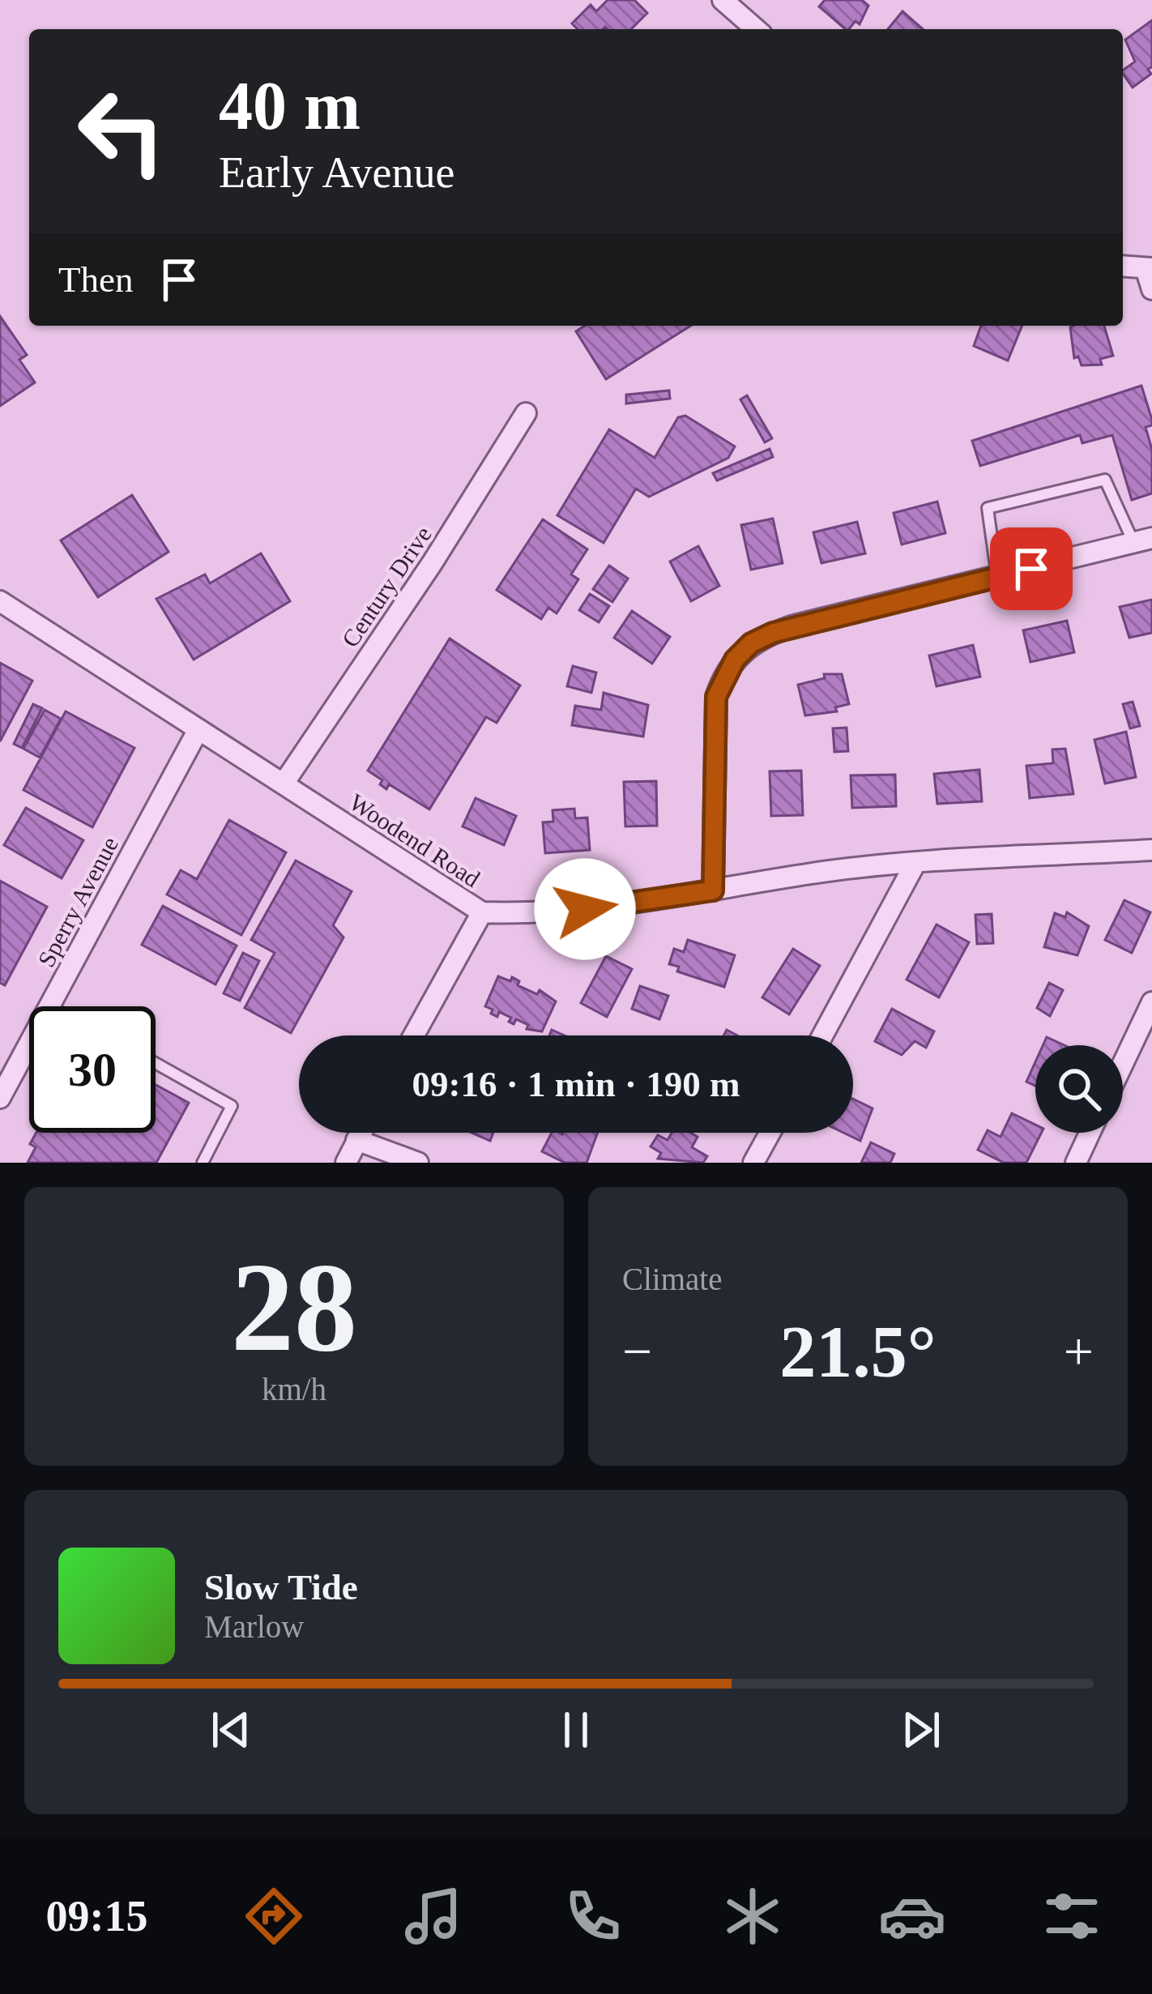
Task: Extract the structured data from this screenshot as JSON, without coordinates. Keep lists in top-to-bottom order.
{
  "streets": {
    "street": ["Century Drive", "Woodend Road", "Sperry Avenue"]
  },
  "crossings": [
    ["Century Drive", "Woodend Road"],
    ["Woodend Road", "Sperry Avenue"]
  ],
  "page": {
    "turn": ["40 m", "Early Avenue"],
    "then": "Then",
    "limit": "30",
    "trip": "09:16 · 1 min · 190 m",
    "tile": [
      ["28", "km/h"],
      "Climate"
    ],
    "heat": ["−", "21.5°", "+"],
    "song": ["Slow Tide", "Marlow"],
    "tabs": "09:15"
  }
}
